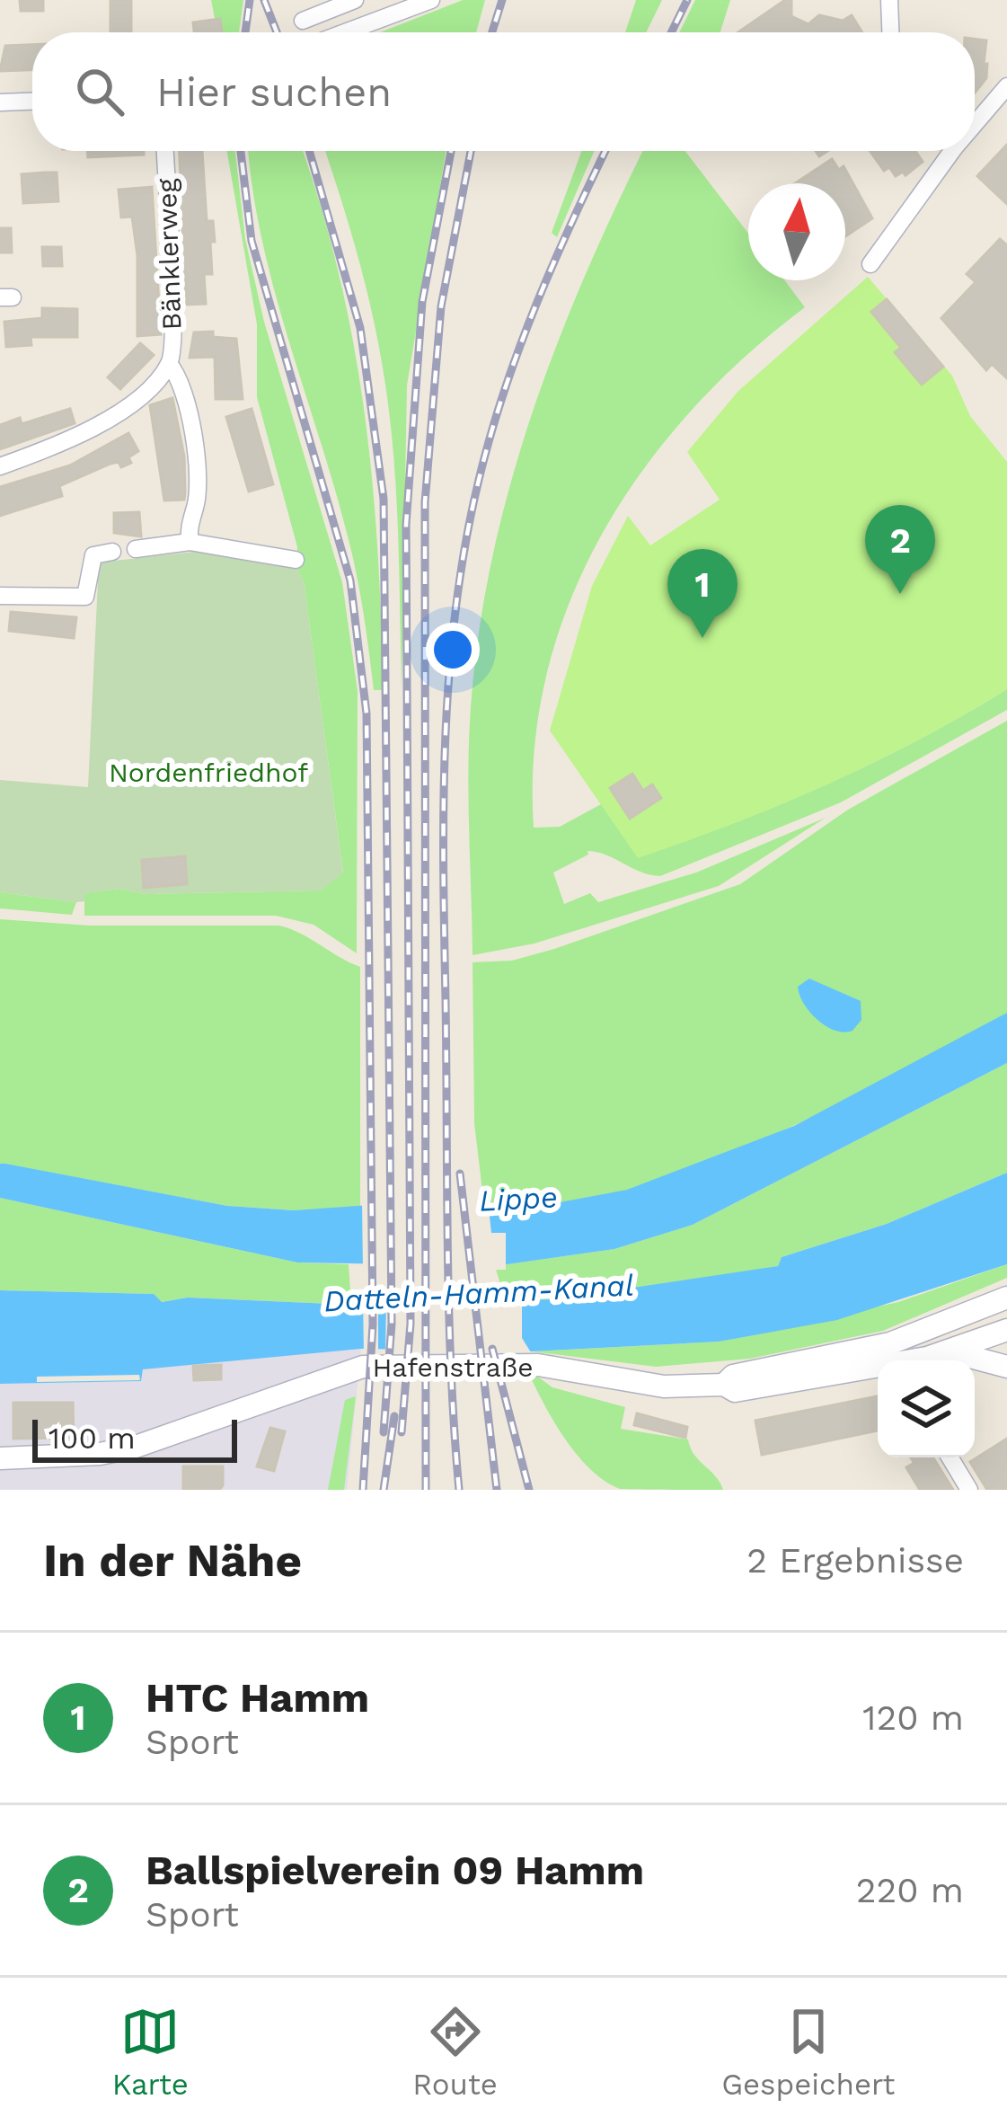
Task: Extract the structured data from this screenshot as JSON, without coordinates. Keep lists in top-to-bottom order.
{
  "streets": {
    "main road": ["Hafenstraße"],
    "street": ["Bänklerweg"]
  },
  "water": ["Lippe", "Datteln-Hamm-Kanal"],
  "parks": ["Nordenfriedhof"],
  "scale_bar": "100 m",
  "north": "top",
  "page": {
    "search": "Hier suchen",
    "pins": ["2", "1"],
    "scale": "100 m",
    "heading": ["In der Nähe", "2 Ergebnisse"],
    "list": [
      {
        "mark": "1",
        "name": "HTC Hamm",
        "note": "Sport",
        "value": "120 m"
      },
      {
        "mark": "2",
        "name": "Ballspielverein 09 Hamm",
        "note": "Sport",
        "value": "220 m"
      }
    ],
    "nav": ["Karte", "Route", "Gespeichert"]
  }
}
